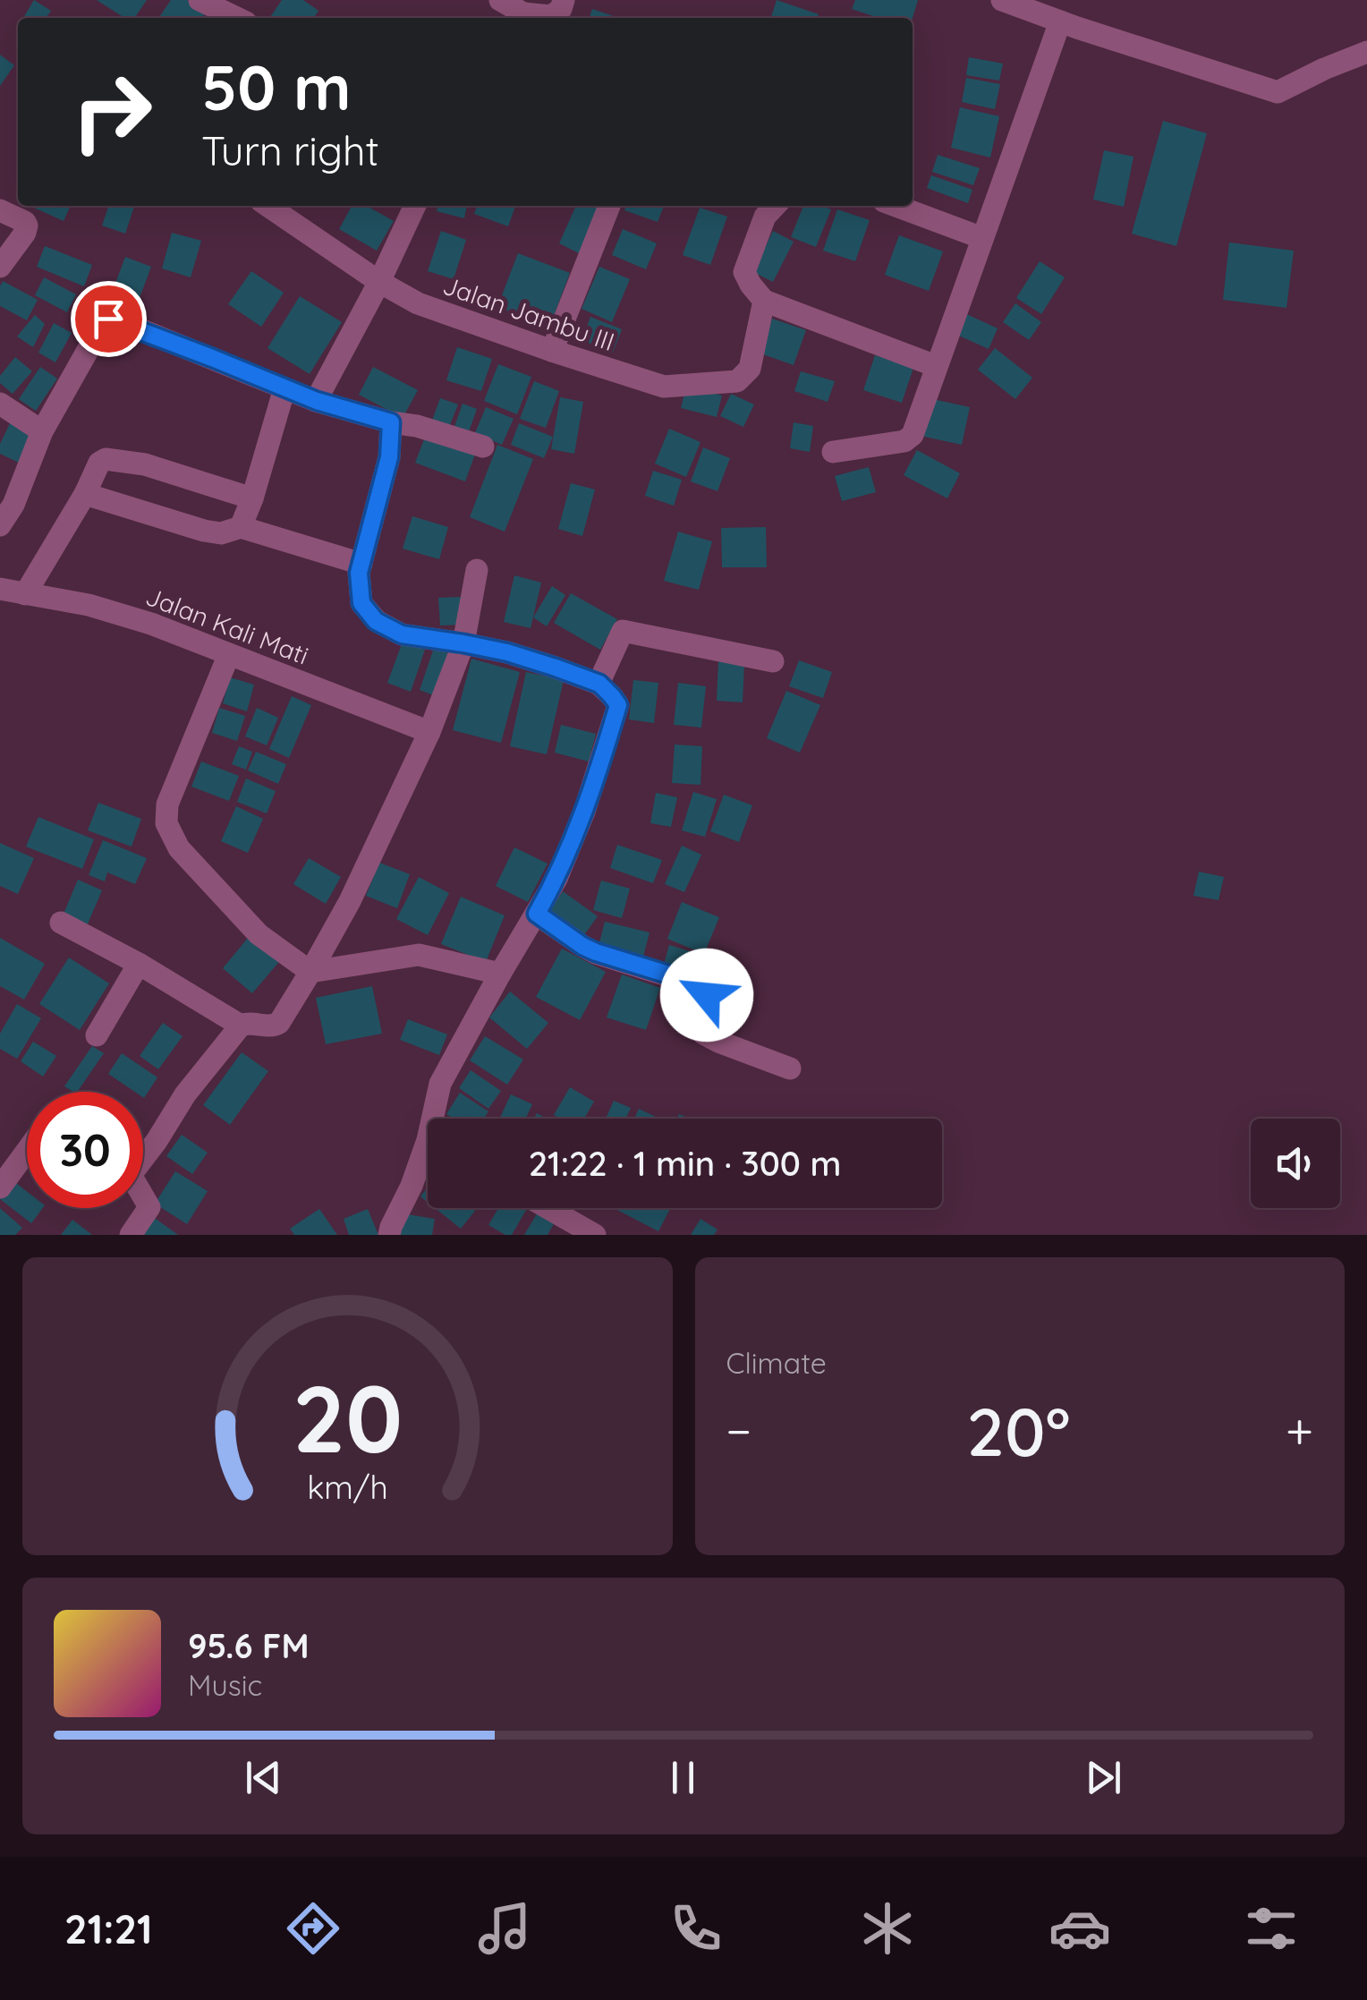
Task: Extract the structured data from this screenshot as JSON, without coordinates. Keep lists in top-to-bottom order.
{
  "streets": {
    "street": ["Jalan Jambu III", "Jalan Kali Mati"]
  },
  "page": {
    "turn": ["50 m", "Turn right"],
    "limit": "30",
    "trip": "21:22 · 1 min · 300 m",
    "tile": "Climate",
    "heat": ["−", "20°", "+"],
    "song": ["95.6 FM", "Music"],
    "tabs": "21:21",
    "gauge": ["20", "km/h"]
  }
}
